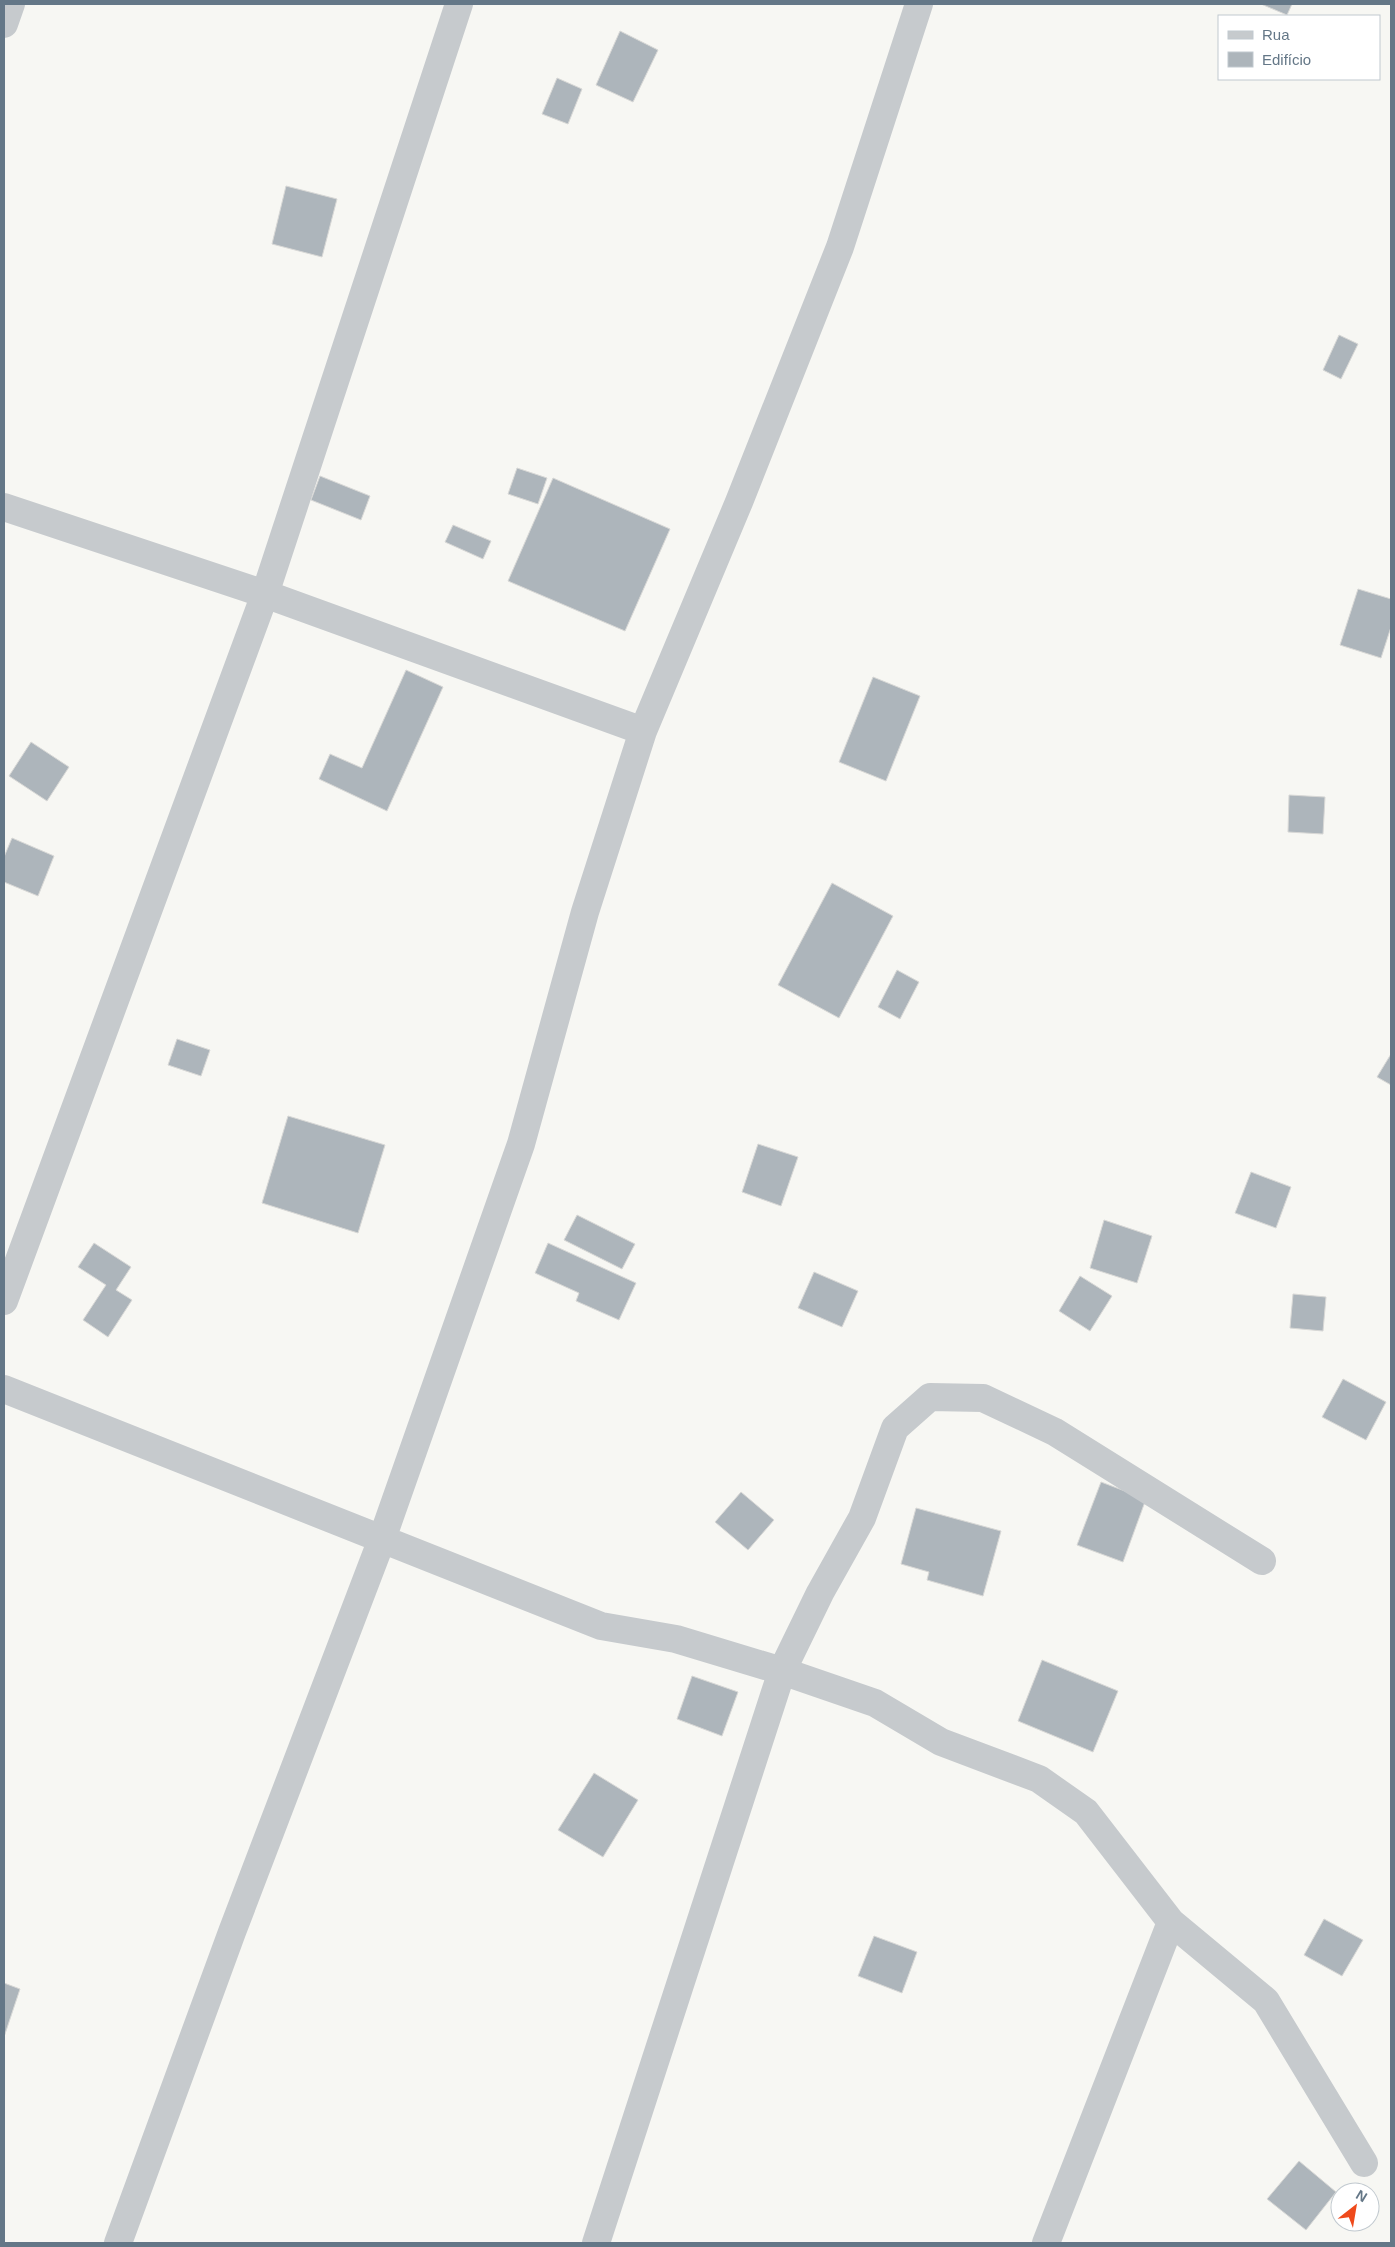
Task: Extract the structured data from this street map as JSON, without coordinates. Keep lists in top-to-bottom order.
{
  "legend": ["Rua", "Edifício"],
  "north": "top right"
}
